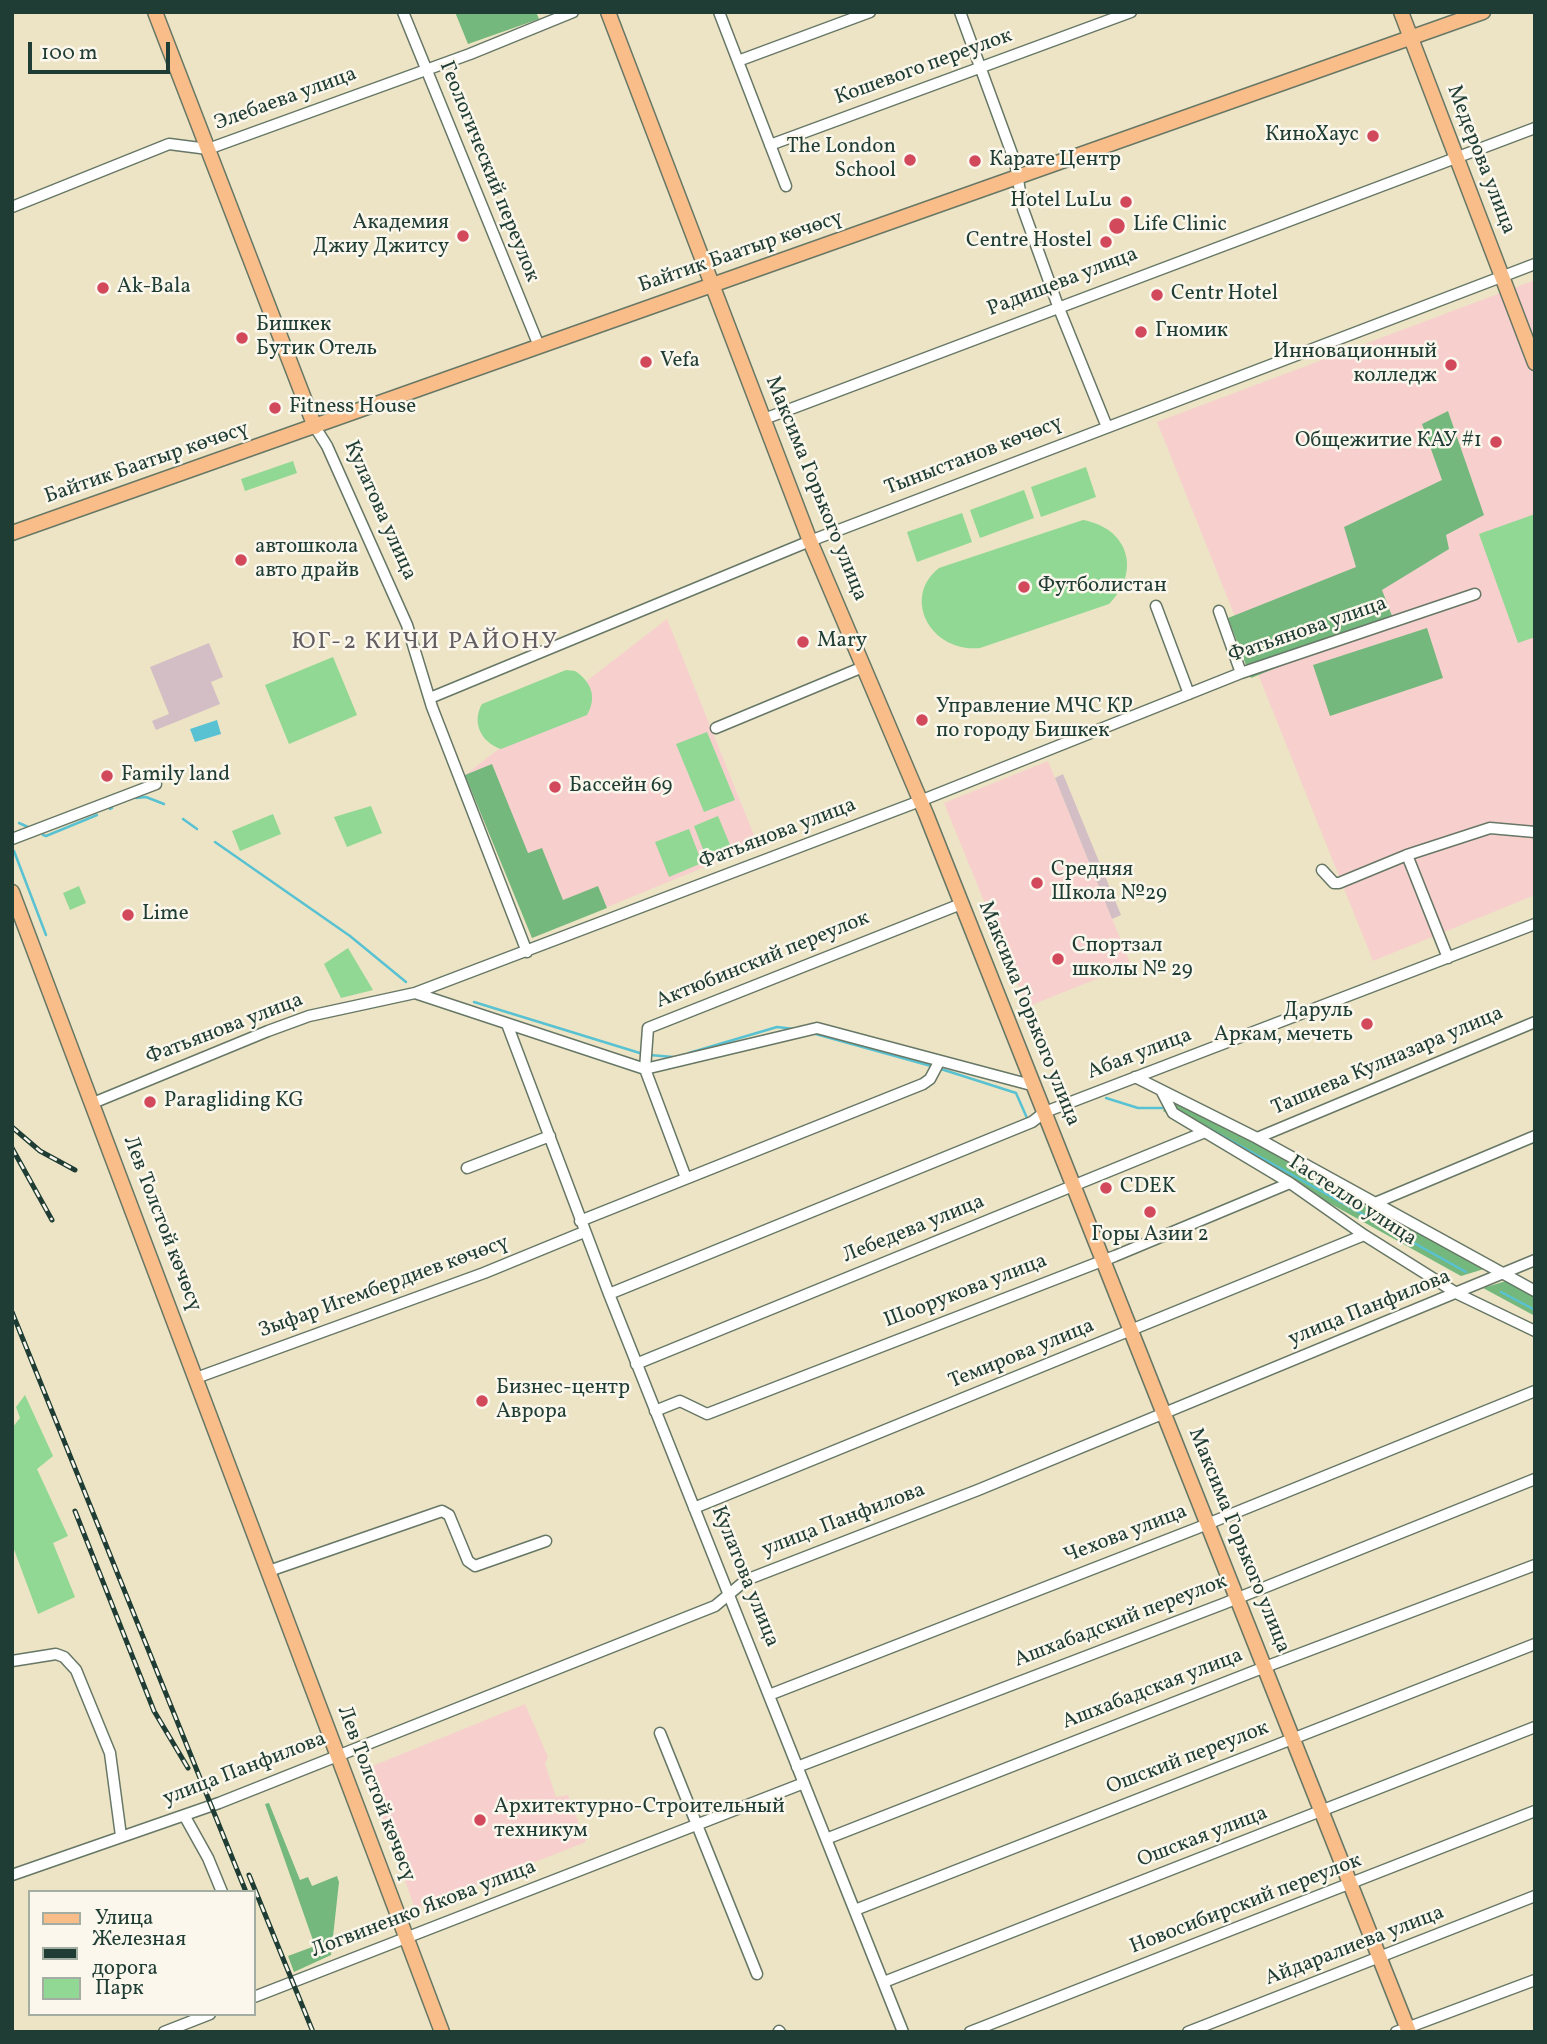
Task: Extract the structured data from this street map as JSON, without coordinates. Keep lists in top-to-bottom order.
{
  "streets": {
    "main road": [
      "Медерова улица",
      "Байтик Баатыр көчөсү",
      "Максима Горького улица",
      "Кулатова улица",
      "Лев Толстой көчөсү"
    ],
    "street": [
      "Кошевого переулок",
      "Элебаева улица",
      "Геологический переулок",
      "Радищева улица",
      "Тыныстанов көчөсү",
      "Фатьянова улица",
      "Актюбинский переулок",
      "Абая улица",
      "Ташиева Кулназара улица",
      "Гастелло улица",
      "Лебедева улица",
      "Зыфар Игембердиев көчөсү",
      "Шоорукова улица",
      "улица Панфилова",
      "Темирова улица",
      "Чехова улица",
      "Ашхабадский переулок",
      "Ашхабадская улица",
      "Ошский переулок",
      "Ошская улица",
      "Новосибирский переулок",
      "Логвиненко Якова улица",
      "Айдаралиева улица"
    ]
  },
  "crossings": [
    ["Элебаева улица", "Геологический переулок"],
    ["Элебаева улица", "Кулатова улица"],
    ["Медерова улица", "Байтик Баатыр көчөсү"],
    ["Медерова улица", "Радищева улица"],
    ["Медерова улица", "Тыныстанов көчөсү"],
    ["Геологический переулок", "Байтик Баатыр көчөсү"],
    ["Байтик Баатыр көчөсү", "Максима Горького улица"],
    ["Байтик Баатыр көчөсү", "Кулатова улица"],
    ["Радищева улица", "Максима Горького улица"],
    ["Тыныстанов көчөсү", "Максима Горького улица"],
    ["Тыныстанов көчөсү", "Кулатова улица"],
    ["Максима Горького улица", "Фатьянова улица"],
    ["Максима Горького улица", "Актюбинский переулок"],
    ["Максима Горького улица", "Абая улица"],
    ["Максима Горького улица", "Лебедева улица"],
    ["Максима Горького улица", "Шоорукова улица"],
    ["Максима Горького улица", "улица Панфилова"],
    ["Максима Горького улица", "Темирова улица"],
    ["Максима Горького улица", "Чехова улица"],
    ["Максима Горького улица", "Ашхабадский переулок"],
    ["Максима Горького улица", "Ашхабадская улица"],
    ["Максима Горького улица", "Ошский переулок"],
    ["Максима Горького улица", "Ошская улица"],
    ["Максима Горького улица", "Новосибирский переулок"],
    ["Максима Горького улица", "Айдаралиева улица"],
    ["Кулатова улица", "Фатьянова улица"],
    ["Кулатова улица", "Абая улица"],
    ["Кулатова улица", "Лебедева улица"],
    ["Кулатова улица", "Зыфар Игембердиев көчөсү"],
    ["Кулатова улица", "Шоорукова улица"],
    ["Кулатова улица", "улица Панфилова"],
    ["Кулатова улица", "Темирова улица"],
    ["Кулатова улица", "Чехова улица"],
    ["Кулатова улица", "Ашхабадский переулок"],
    ["Кулатова улица", "Ашхабадская улица"],
    ["Кулатова улица", "Ошский переулок"],
    ["Кулатова улица", "Ошская улица"],
    ["Кулатова улица", "Логвиненко Якова улица"],
    ["Фатьянова улица", "Лев Толстой көчөсү"],
    ["Абая улица", "Гастелло улица"],
    ["Ташиева Кулназара улица", "Гастелло улица"],
    ["Гастелло улица", "Лебедева улица"],
    ["Гастелло улица", "Шоорукова улица"],
    ["Гастелло улица", "улица Панфилова"],
    ["Гастелло улица", "Темирова улица"],
    ["Лев Толстой көчөсү", "Зыфар Игембердиев көчөсү"],
    ["Лев Толстой көчөсү", "улица Панфилова"],
    ["Лев Толстой көчөсү", "Логвиненко Якова улица"]
  ],
  "districts": ["ЮГ-2 КИЧИ РАЙОНУ"],
  "places": [
    "КиноХаус",
    "The London School",
    "Карате Центр",
    "Hotel LuLu",
    "Life Clinic",
    "Академия Джиу Джитсу",
    "Centre Hostel",
    "Ak-Bala",
    "Centr Hotel",
    "Гномик",
    "Бишкек Бутик Отель",
    "Vefa",
    "Инновационный колледж",
    "Fitness House",
    "Общежитие КАУ #1",
    "автошкола авто драйв",
    "Футболистан",
    "Mary",
    "Управление МЧС КР по городу Бишкек",
    "Family land",
    "Бассейн 69",
    "Средняя Школа №29",
    "Lime",
    "Спортзал школы № 29",
    "Даруль Аркам, мечеть",
    "Paragliding KG",
    "CDEK",
    "Горы Азии 2",
    "Бизнес-центр Аврора",
    "Архитектурно-Строительный техникум"
  ],
  "legend": ["Улица", "Железная дорога", "Парк"],
  "scale_bar": "100 m"
}
